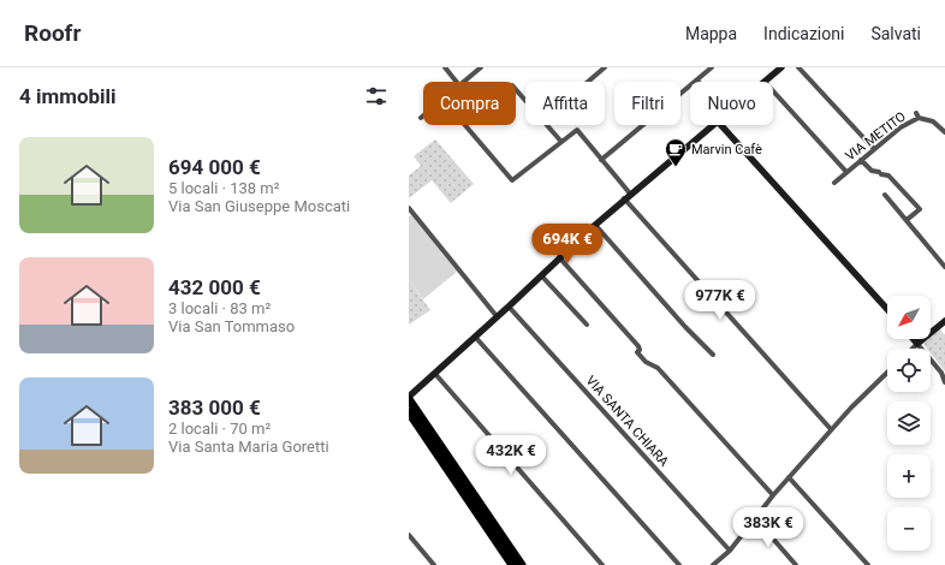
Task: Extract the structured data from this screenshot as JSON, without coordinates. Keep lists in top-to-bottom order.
{
  "streets": {
    "street": ["VIA METITO", "VIA SANTA CHIARA"]
  },
  "places": {
    "cafe": ["Marvin Cafè"]
  },
  "north": "bottom left",
  "page": {
    "header": "Roofr",
    "nav": ["Mappa", "Indicazioni", "Salvati"],
    "heading": "4 immobili",
    "chip": [
      "Compra",
      "Affitta",
      "Filtri",
      "Nuovo"
    ],
    "list": [
      {
        "name": "694 000 €",
        "note": "5 locali · 138 m² · Via San Giuseppe Moscati"
      },
      {
        "name": "432 000 €",
        "note": "3 locali · 83 m² · Via San Tommaso"
      },
      {
        "name": "383 000 €",
        "note": "2 locali · 70 m² · Via Santa Maria Goretti"
      }
    ],
    "price": [
      "694K €",
      "977K €",
      "432K €",
      "383K €"
    ],
    "map_buttons": ["+", "−"]
  }
}
